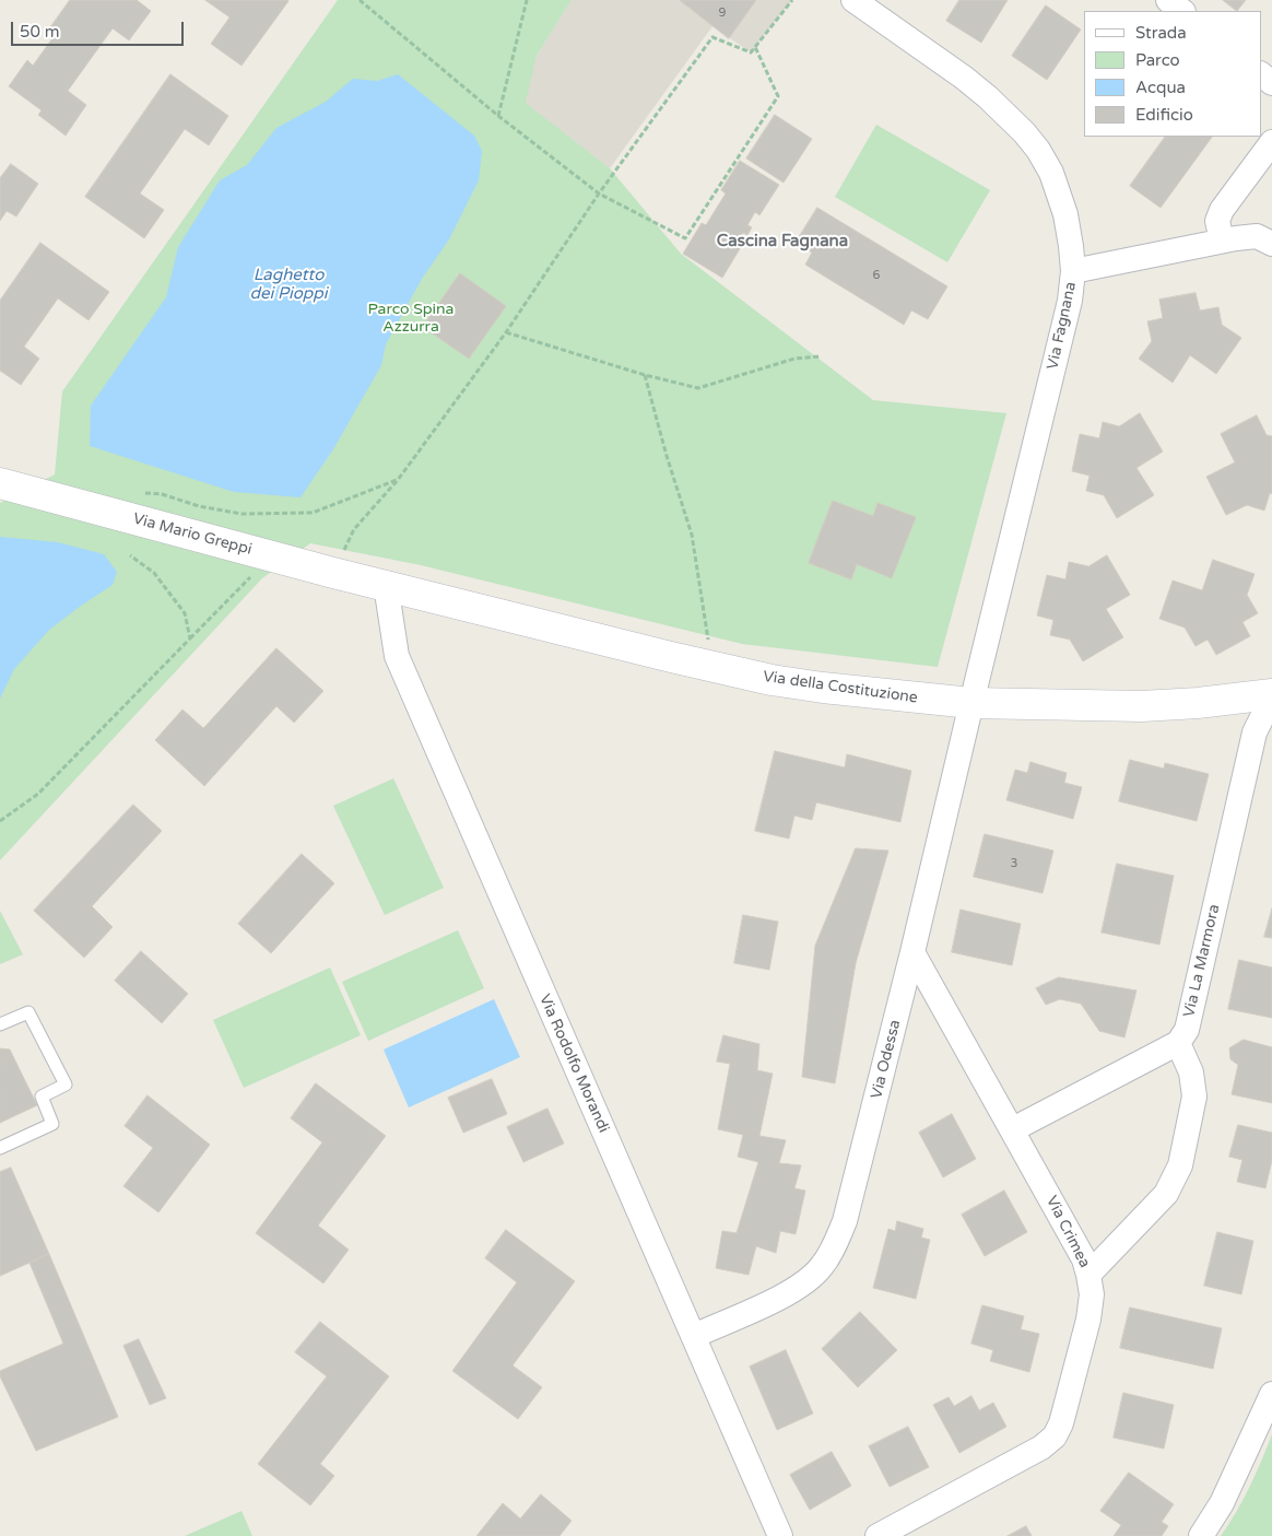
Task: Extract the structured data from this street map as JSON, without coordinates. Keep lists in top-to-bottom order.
{
  "streets": {
    "main road": ["Via Mario Greppi", "Via della Costituzione"],
    "street": [
      "Via Fagnana",
      "Via La Marmora",
      "Via Odessa",
      "Via Rodolfo Morandi",
      "Via Crimea"
    ]
  },
  "crossings": [
    ["Via Fagnana", "Via della Costituzione"],
    ["Via Fagnana", "Via Odessa"],
    ["Via Mario Greppi", "Via della Costituzione"],
    ["Via Mario Greppi", "Via Rodolfo Morandi"],
    ["Via della Costituzione", "Via La Marmora"],
    ["Via della Costituzione", "Via Odessa"],
    ["Via della Costituzione", "Via Rodolfo Morandi"],
    ["Via Odessa", "Via Rodolfo Morandi"],
    ["Via Odessa", "Via Crimea"]
  ],
  "districts": ["Cascina Fagnana"],
  "water": ["Laghetto dei Pioppi"],
  "parks": ["Parco Spina Azzurra"],
  "house_numbers": ["9", "6", "3"],
  "legend": [
    "Strada",
    "Parco",
    "Acqua",
    "Edificio"
  ],
  "scale_bar": "50 m"
}
